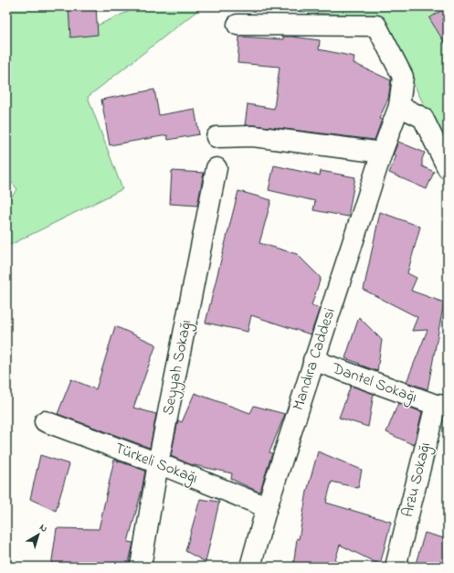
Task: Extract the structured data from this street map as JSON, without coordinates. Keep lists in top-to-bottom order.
{
  "streets": {
    "street": [
      "Mandıra Caddesi",
      "Seyyah Sokağı",
      "Dantel Sokağı",
      "Türkeli Sokağı",
      "Arzu Sokağı"
    ]
  },
  "crossings": [
    ["Mandıra Caddesi", "Dantel Sokağı"],
    ["Mandıra Caddesi", "Türkeli Sokağı"],
    ["Seyyah Sokağı", "Türkeli Sokağı"],
    ["Dantel Sokağı", "Arzu Sokağı"]
  ],
  "north": "top right"
}
